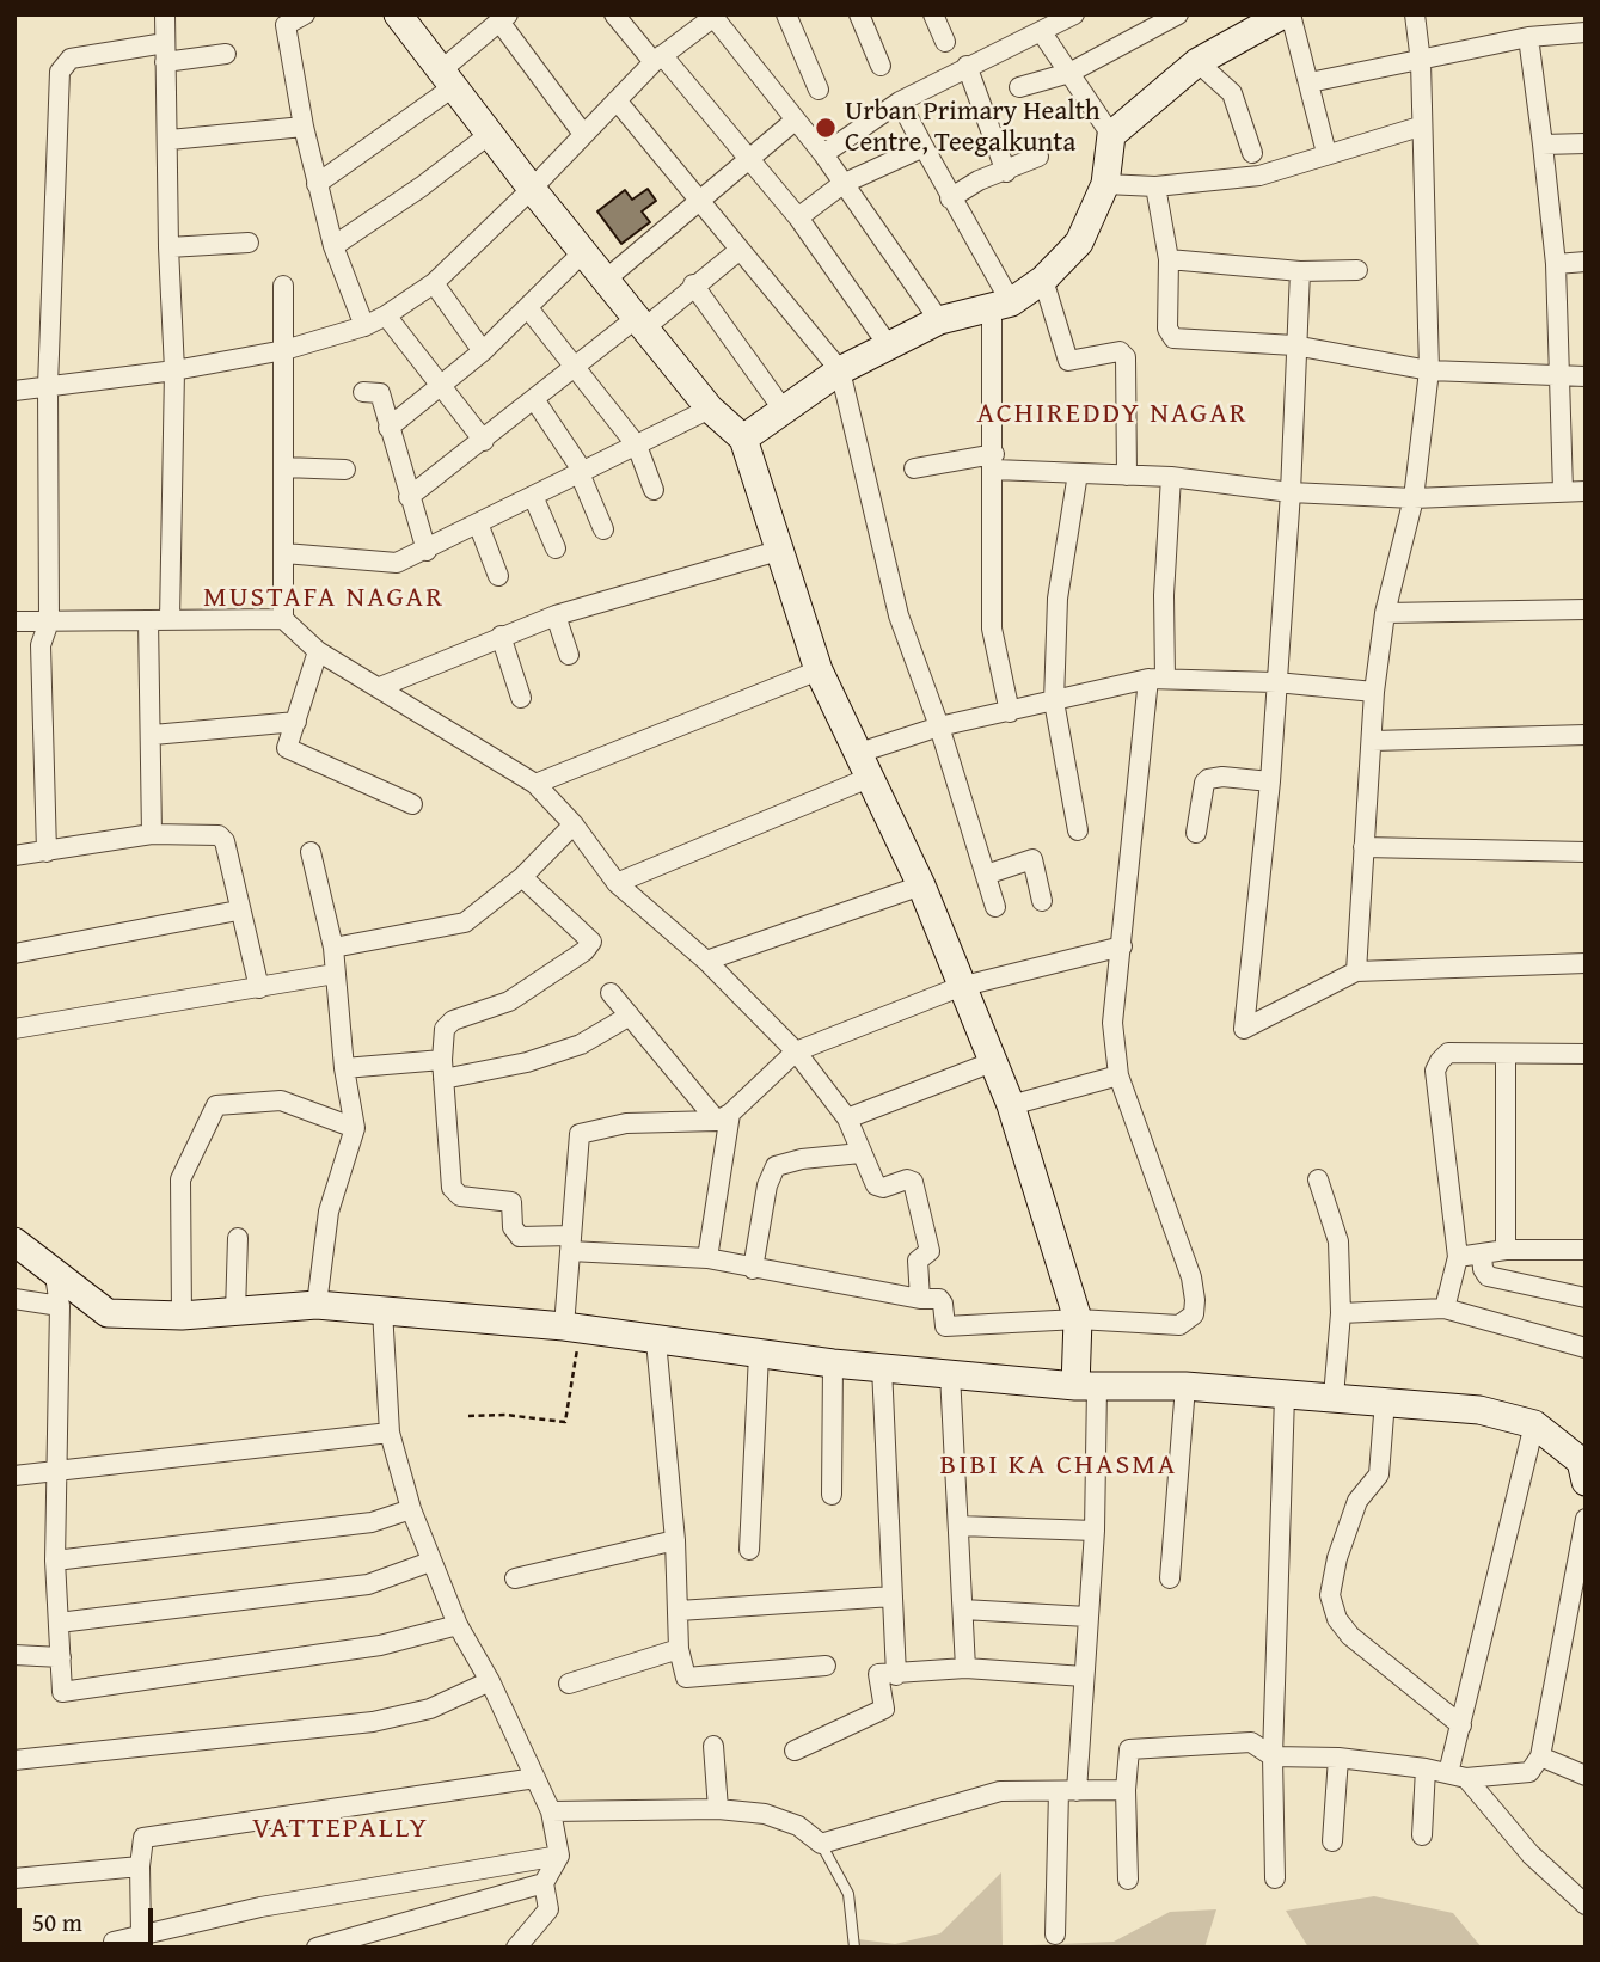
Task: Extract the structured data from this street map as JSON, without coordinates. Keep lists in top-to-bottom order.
{
  "districts": [
    "ACHIREDDY NAGAR",
    "MUSTAFA NAGAR",
    "BIBI KA CHASMA",
    "VATTEPALLY"
  ],
  "places": ["Urban Primary Health Centre, Teegalkunta"],
  "scale_bar": "50 m"
}
